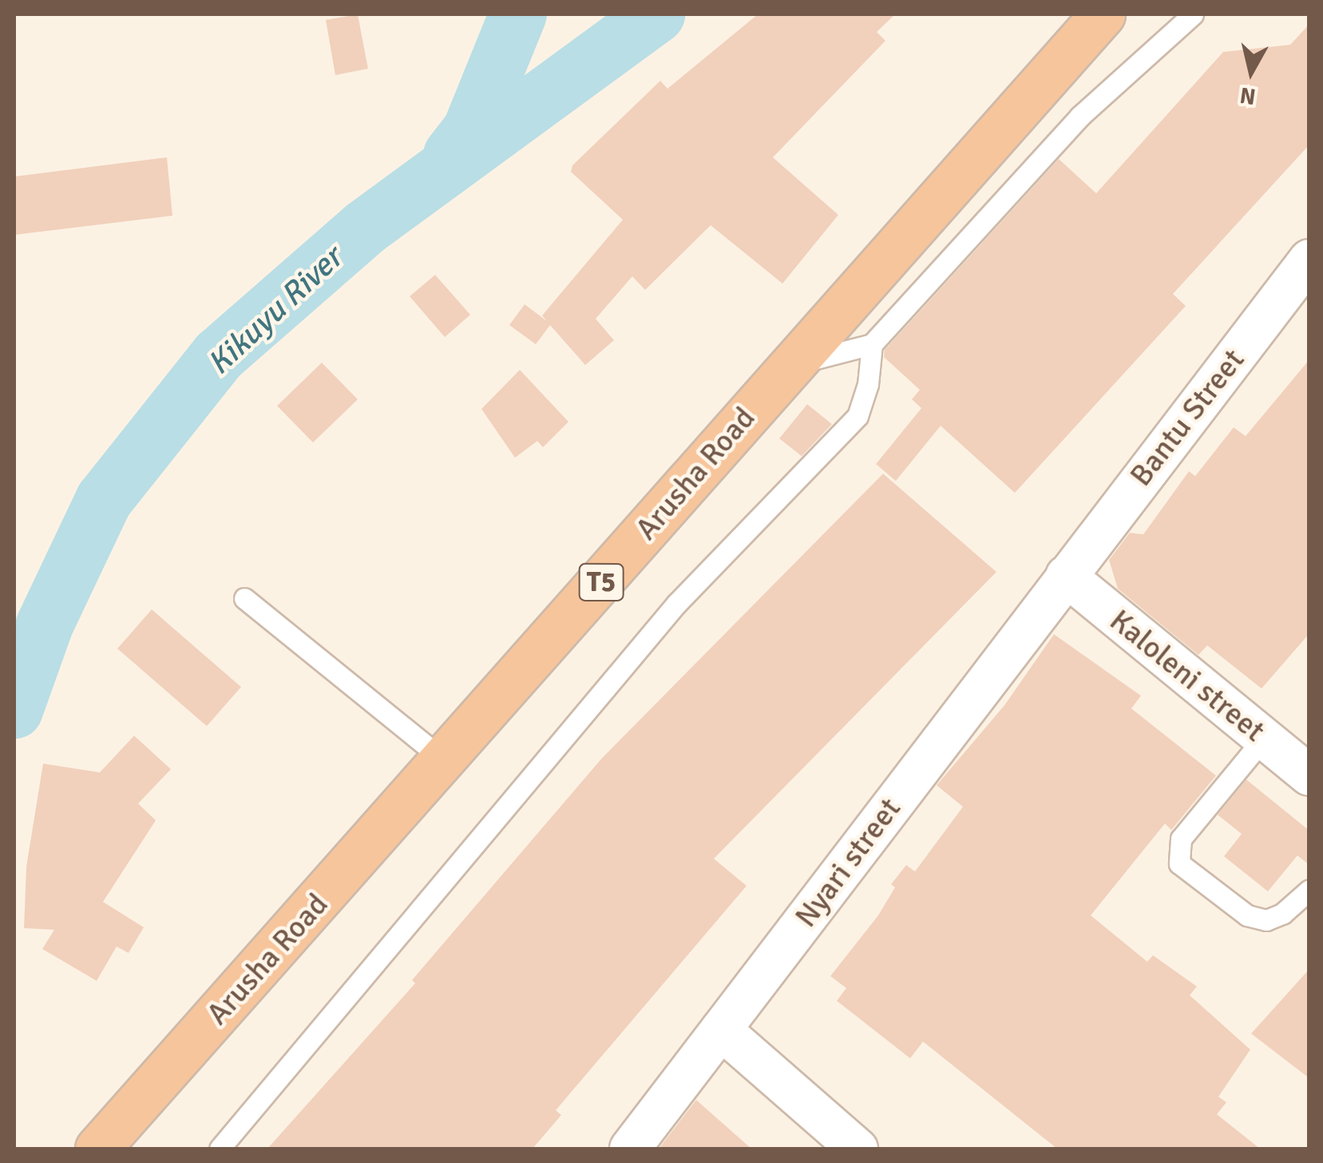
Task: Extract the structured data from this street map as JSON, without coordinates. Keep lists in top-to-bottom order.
{
  "streets": {
    "highway": ["Arusha Road", "T5"],
    "street": ["Bantu Street", "Kaloleni street", "Nyari street"]
  },
  "crossings": [
    ["Bantu Street", "Kaloleni street"],
    ["Bantu Street", "Nyari street"],
    ["Kaloleni street", "Nyari street"]
  ],
  "water": ["Kikuyu River"],
  "north": "bottom"
}
